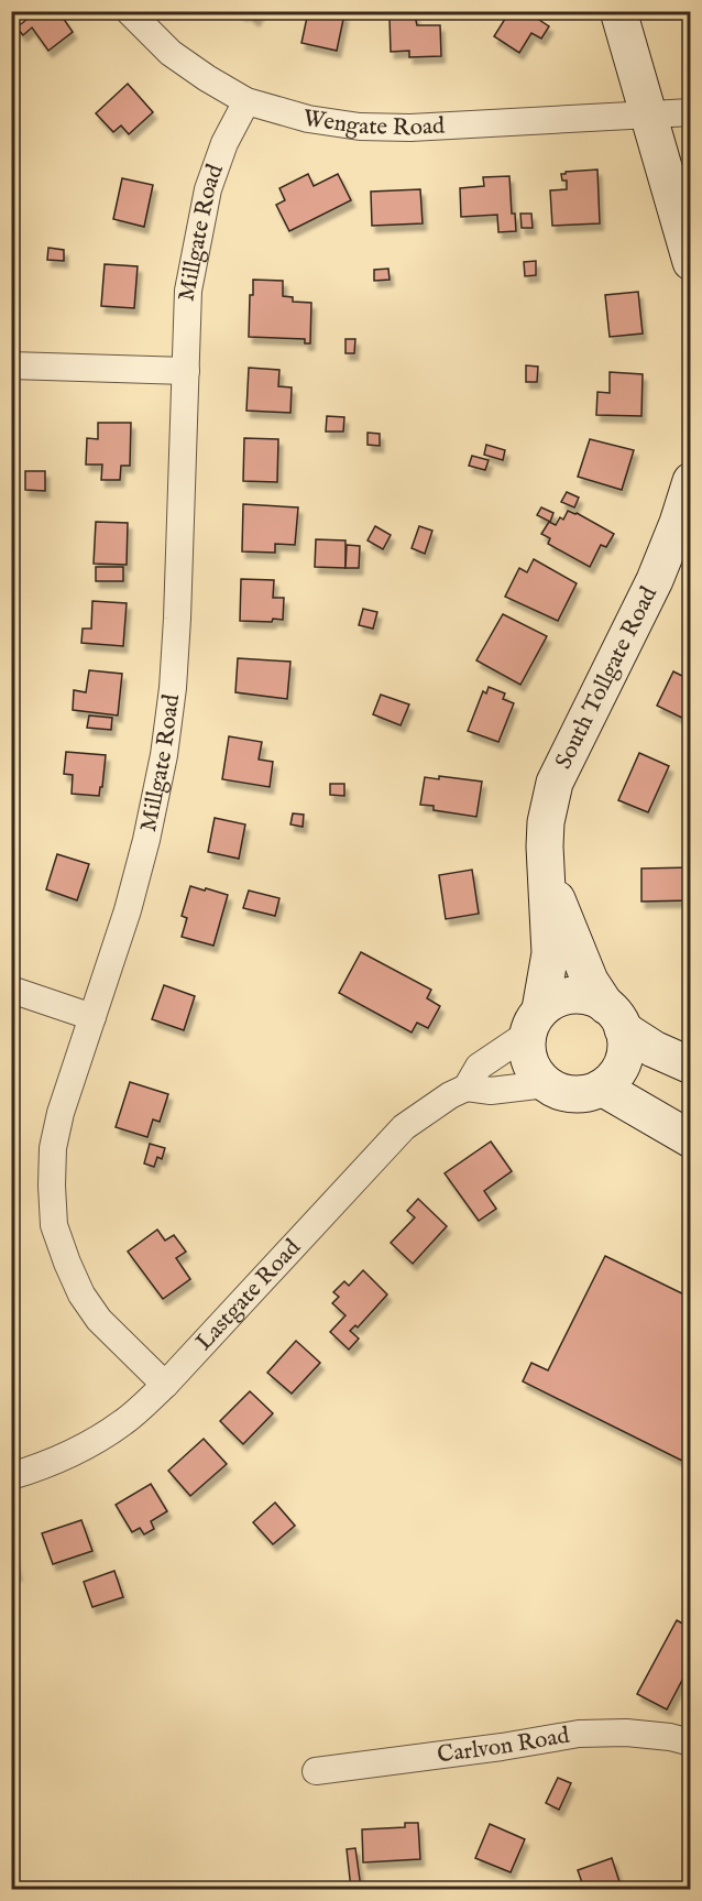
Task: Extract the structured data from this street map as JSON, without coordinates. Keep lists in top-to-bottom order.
{
  "streets": {
    "street": [
      "Wengate Road",
      "Millgate Road",
      "South Tollgate Road",
      "Lastgate Road",
      "Carlvon Road"
    ]
  },
  "crossings": [
    ["Wengate Road", "Millgate Road"],
    ["Millgate Road", "Lastgate Road"],
    ["South Tollgate Road", "Lastgate Road"]
  ]
}
